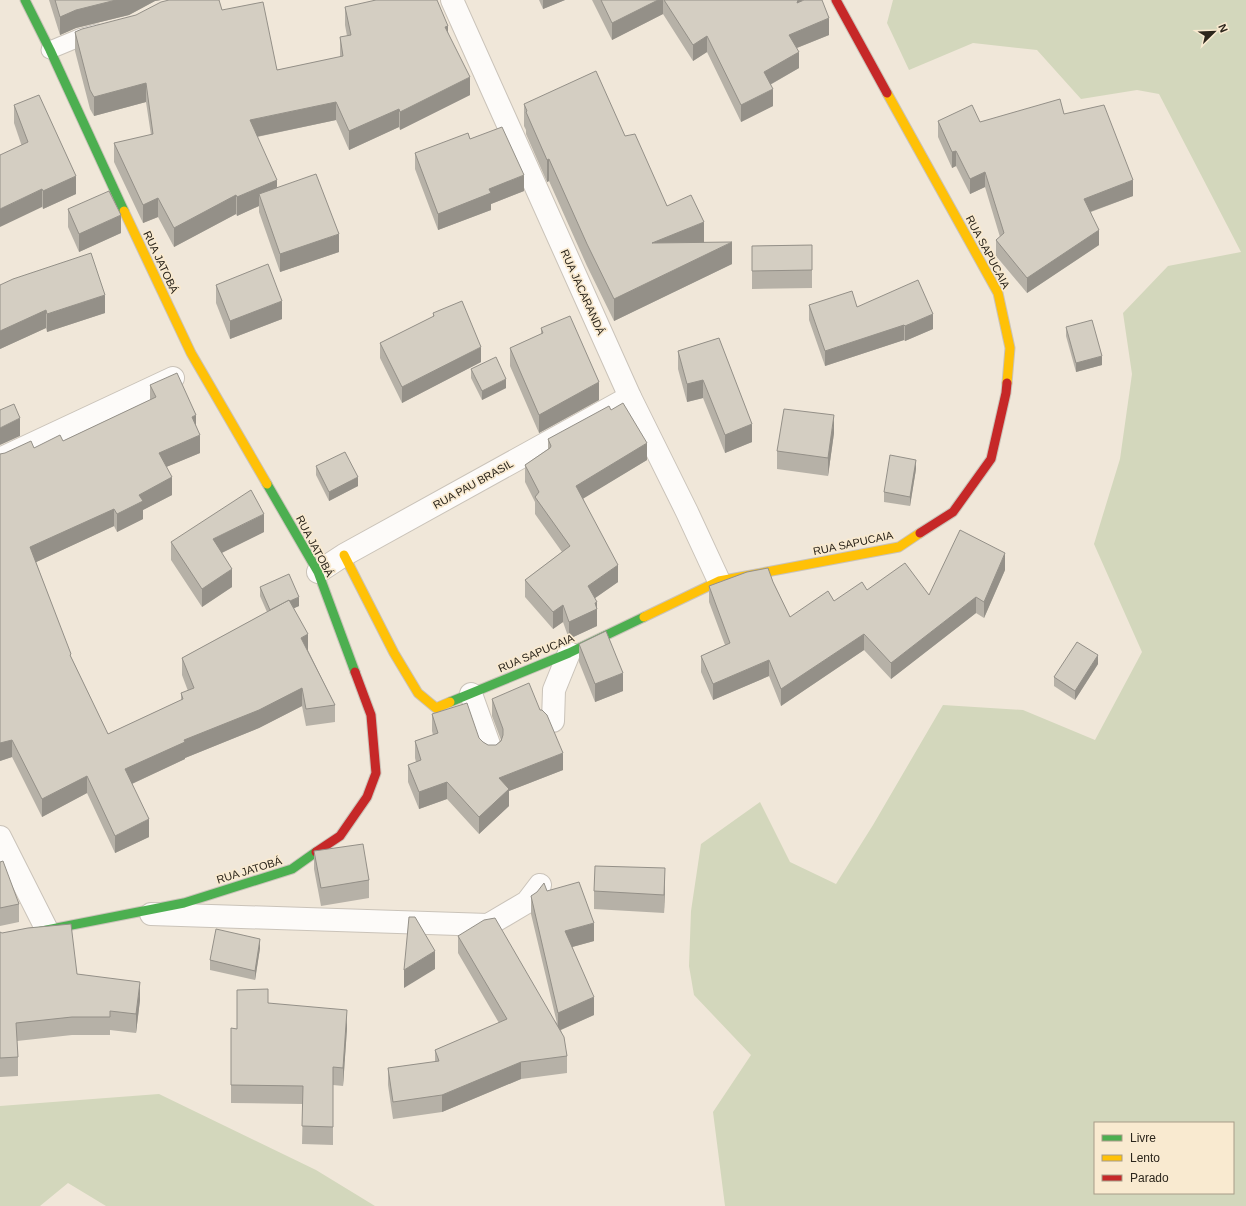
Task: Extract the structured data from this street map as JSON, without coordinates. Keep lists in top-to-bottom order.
{
  "streets": {
    "street": [
      "RUA SAPUCAIA",
      "RUA JATOBÁ",
      "RUA JACARANDÁ",
      "RUA PAU BRASIL"
    ]
  },
  "crossings": [
    ["RUA SAPUCAIA", "RUA JACARANDÁ"],
    ["RUA SAPUCAIA", "RUA PAU BRASIL"],
    ["RUA JATOBÁ", "RUA PAU BRASIL"],
    ["RUA JACARANDÁ", "RUA PAU BRASIL"]
  ],
  "legend": ["Livre", "Lento", "Parado"],
  "north": "top right"
}
